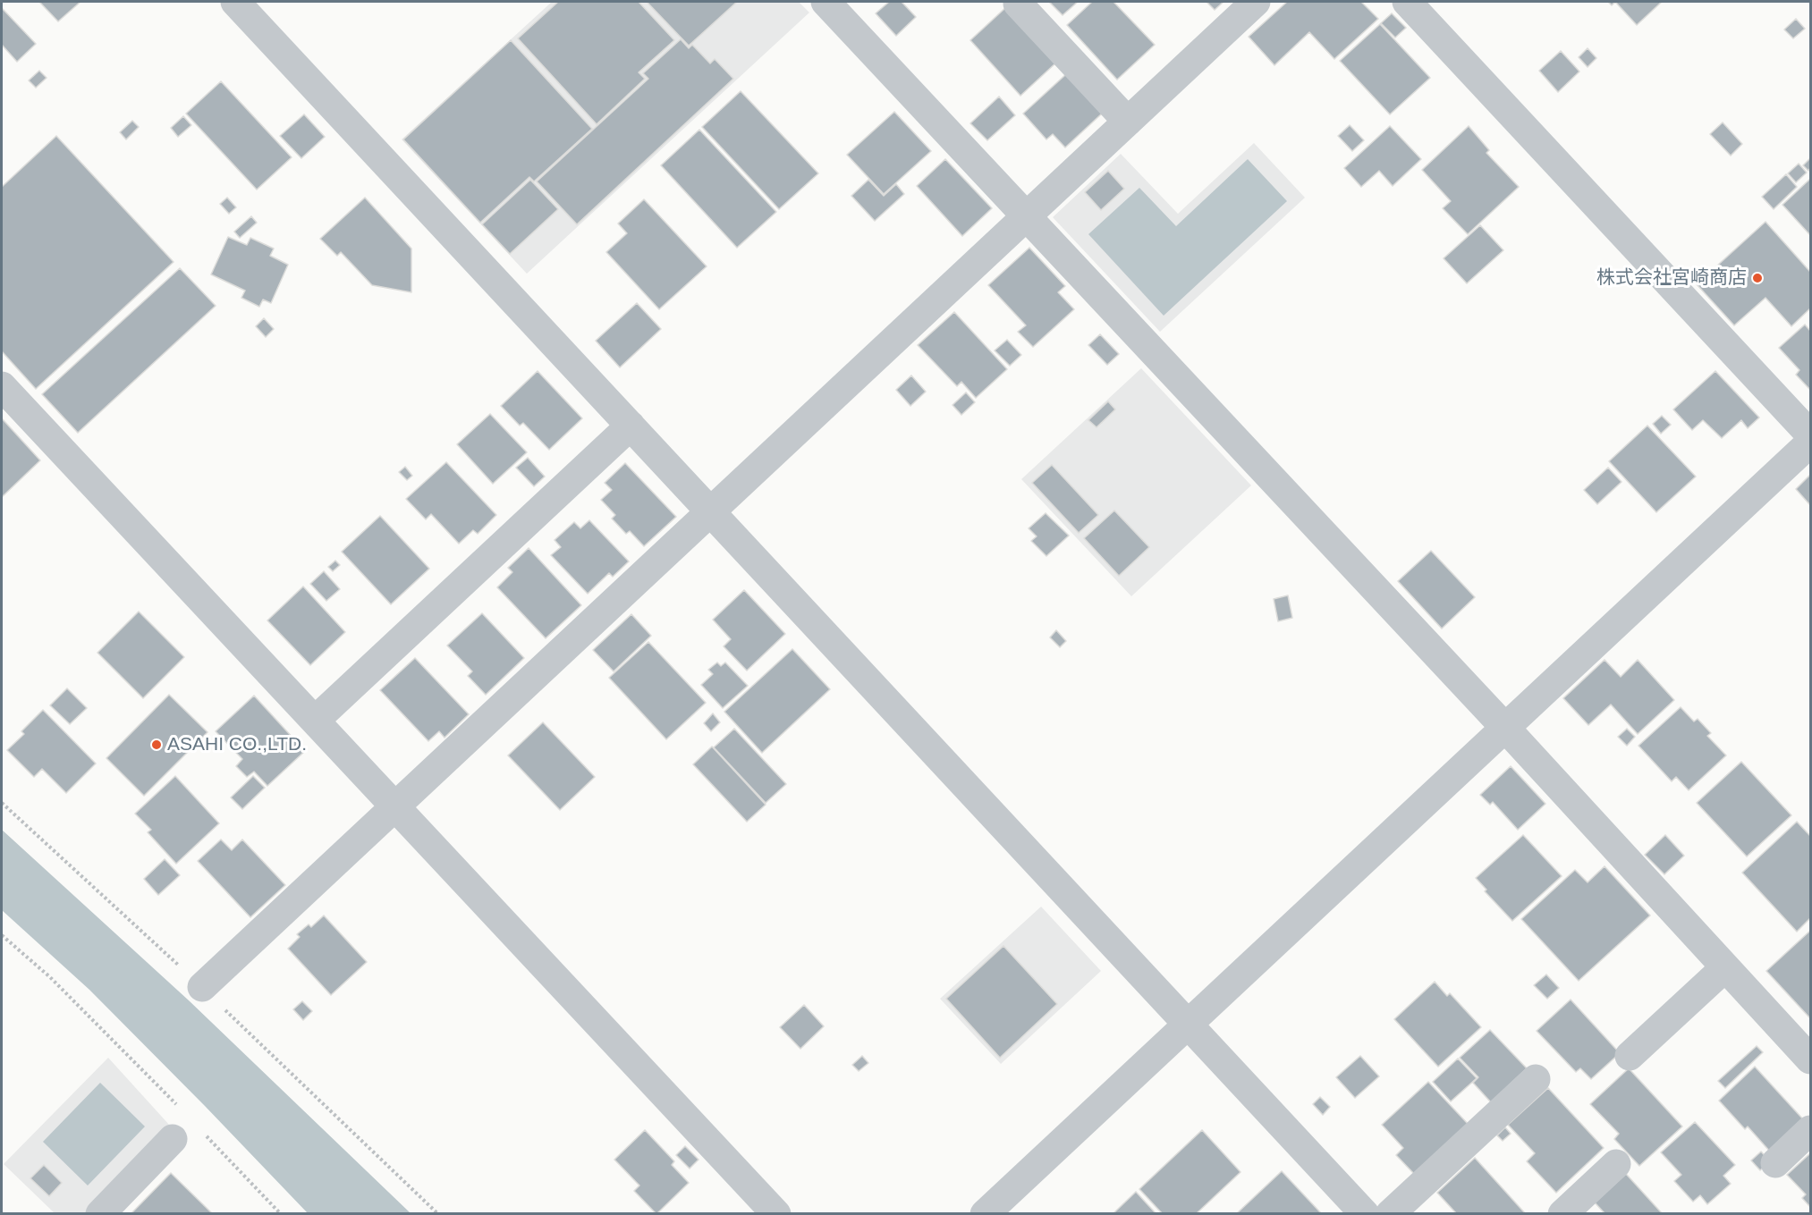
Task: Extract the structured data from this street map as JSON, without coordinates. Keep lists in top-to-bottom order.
{
  "places": ["株式会社宮崎商店", "ASAHI CO.,LTD."]
}
